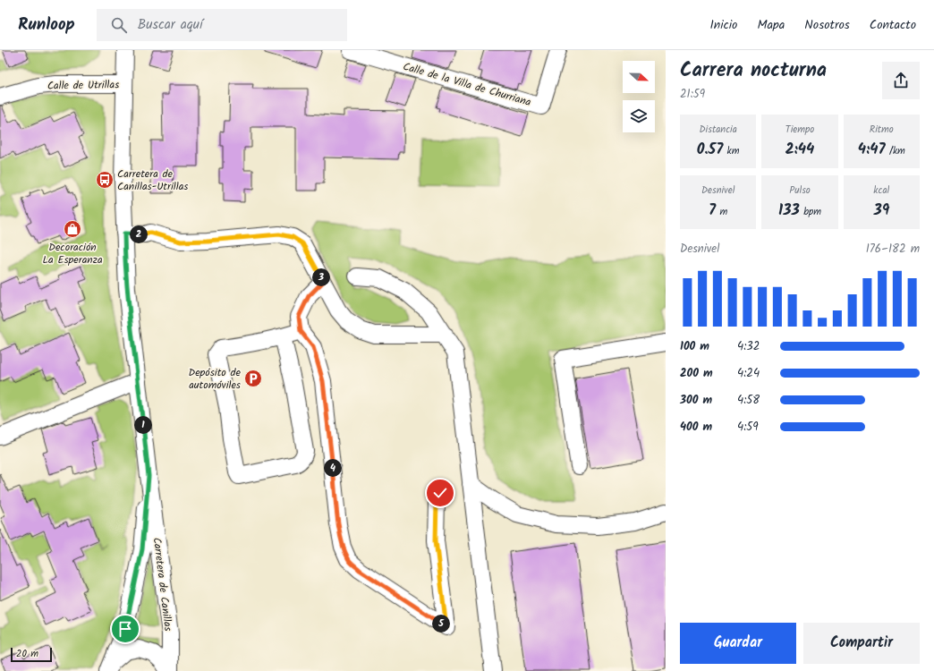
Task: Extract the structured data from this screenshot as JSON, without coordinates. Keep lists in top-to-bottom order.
{
  "streets": {
    "street": ["Calle de la Villa de Churriana", "Calle de Utrillas", "Carretera de Canillas"]
  },
  "crossings": [
    ["Calle de Utrillas", "Carretera de Canillas"]
  ],
  "places": {
    "bus stop": ["Carretera de Canillas-Utrillas"],
    "shop": ["Decoración La Esperanza"],
    "parking": ["Depósito de automóviles"]
  },
  "scale_bar": "20 m",
  "north": "right",
  "page": {
    "header": "Runloop",
    "search": "Buscar aquí",
    "nav": [
      "Inicio",
      "Mapa",
      "Nosotros",
      "Contacto"
    ],
    "heading": ["Carrera nocturna", "21:59"],
    "stats": [
      ["Distancia", "0.57 km"],
      ["Tiempo", "2:44"],
      ["Ritmo", "4:47 /km"],
      ["Desnivel", "7 m"],
      ["Pulso", "133 bpm"],
      ["kcal", "39"]
    ],
    "pins": [
      "2",
      "3",
      "1",
      "4",
      "5"
    ],
    "chart": ["Desnivel", "176–182 m"],
    "list": [
      {
        "name": "100 m",
        "note": "4:32"
      },
      {
        "name": "200 m",
        "note": "4:24"
      },
      {
        "name": "300 m",
        "note": "4:58"
      },
      {
        "name": "400 m",
        "note": "4:59"
      }
    ],
    "buttons": ["Guardar", "Compartir"],
    "scale": "20 m"
  }
}
